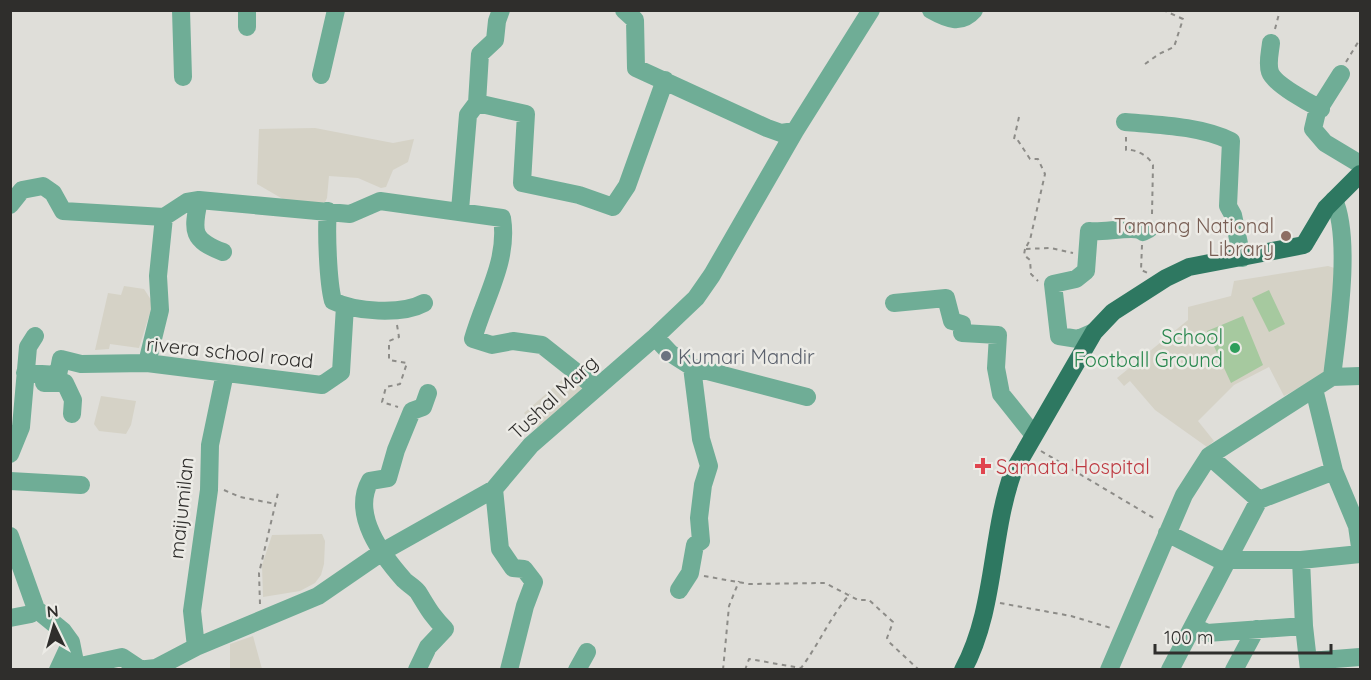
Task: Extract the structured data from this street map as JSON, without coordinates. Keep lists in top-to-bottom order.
{
  "streets": {
    "street": ["rivera school road", "Tushal Marg", "maijumilan"]
  },
  "crossings": [
    ["rivera school road", "maijumilan"],
    ["Tushal Marg", "maijumilan"]
  ],
  "places": {
    "other": ["Tamang National Library", "School Football Ground", "Kumari Mandir"],
    "health": ["Samata Hospital"]
  },
  "scale_bar": "100 m",
  "north": "top"
}
